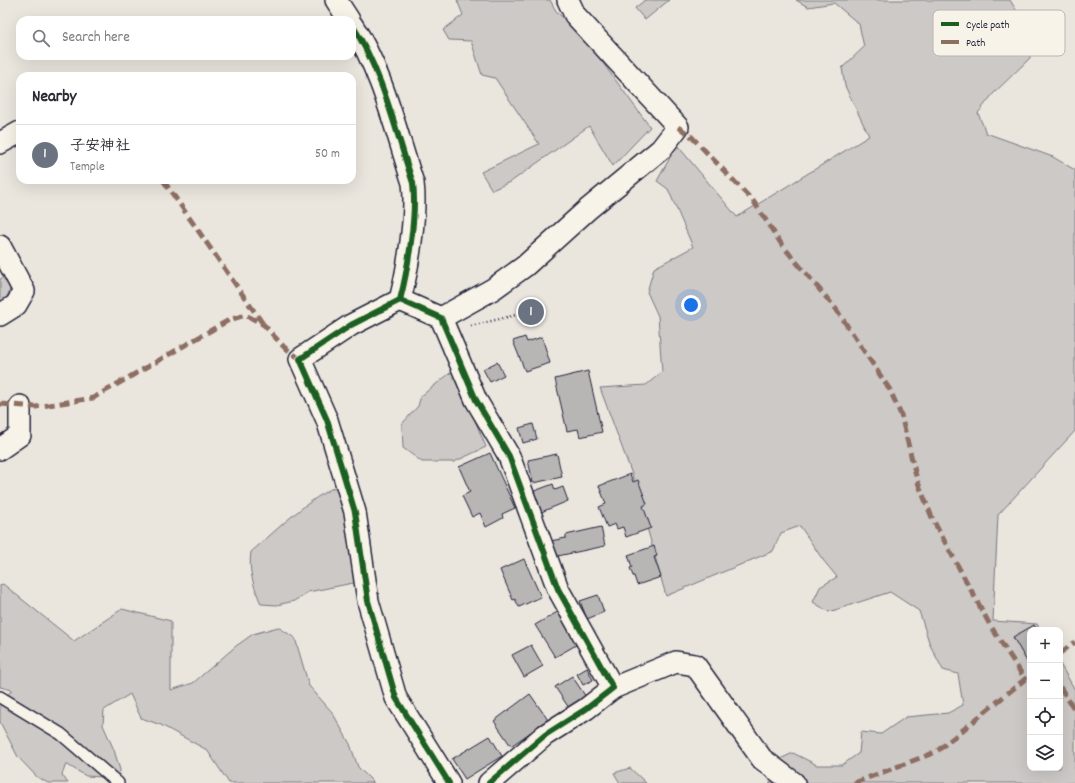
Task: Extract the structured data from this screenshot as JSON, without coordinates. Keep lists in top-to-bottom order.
{
  "legend": ["Cycle path", "Path"],
  "page": {
    "search": "Search here",
    "heading": "Nearby",
    "list": [
      {
        "mark": "1",
        "name": "子安神社",
        "note": "Temple",
        "value": "50 m"
      }
    ],
    "pins": "1",
    "map_buttons": ["+", "−"]
  }
}
